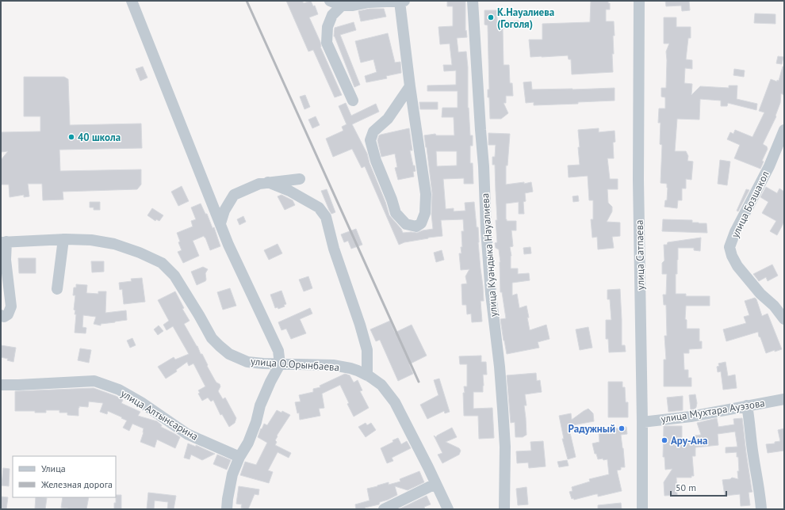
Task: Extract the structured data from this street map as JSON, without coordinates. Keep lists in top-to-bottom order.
{
  "streets": {
    "street": [
      "улица Бозшакол",
      "улица Куандыка Науалиева",
      "улица Сатпаева",
      "улица О.Орынбаева",
      "улица Мухтара Ауэзова",
      "улица Алтынсарина"
    ]
  },
  "crossings": [
    ["улица Сатпаева", "улица Мухтара Ауэзова"]
  ],
  "places": [
    "К.Науалиева (Гоголя)",
    "40 школа",
    "Радужный",
    "Ару-Ана"
  ],
  "legend": ["Улица", "Железная дорога"],
  "scale_bar": "50 m"
}
